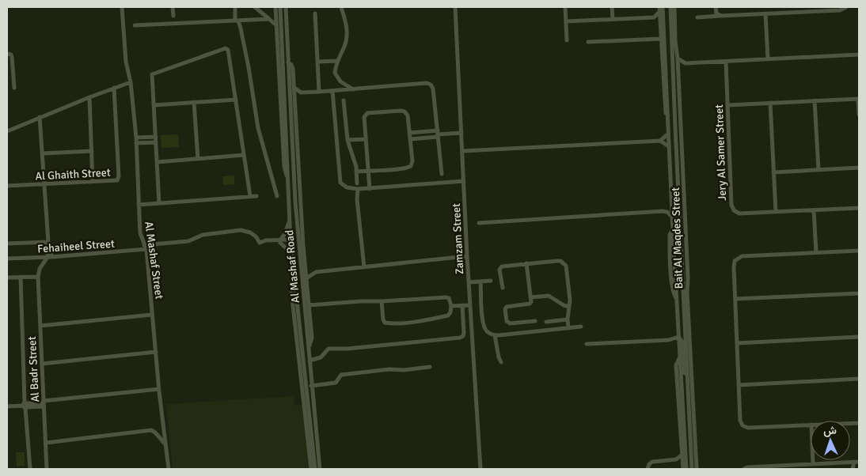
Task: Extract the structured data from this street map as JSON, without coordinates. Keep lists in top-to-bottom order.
{
  "streets": {
    "street": [
      "Jery Al Samer Street",
      "Al Ghaith Street",
      "Bait Al Maqdes Street",
      "Zamzam Street",
      "Fehaiheel Street",
      "Al Mashaf Street",
      "Al Mashaf Road",
      "Al Badr Street"
    ]
  },
  "crossings": [
    ["Fehaiheel Street", "Al Mashaf Street"],
    ["Fehaiheel Street", "Al Badr Street"]
  ],
  "north": "top"
}
